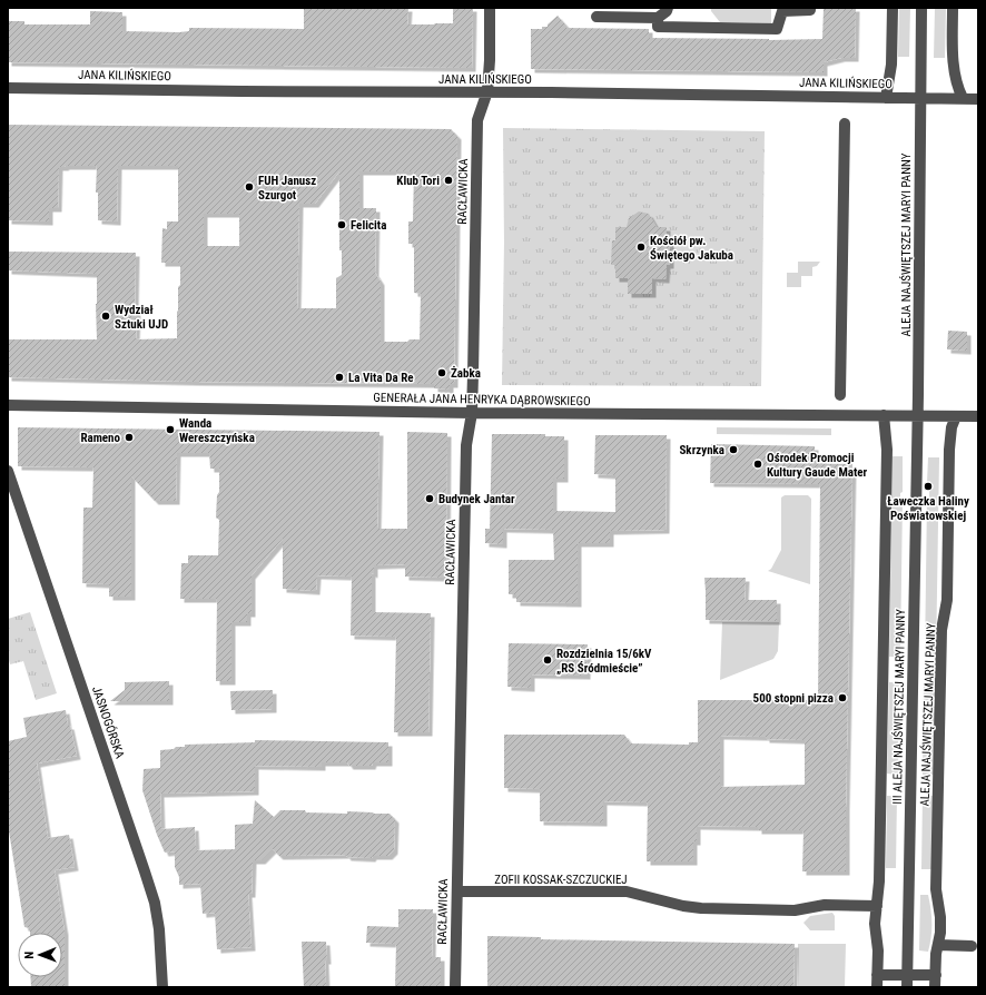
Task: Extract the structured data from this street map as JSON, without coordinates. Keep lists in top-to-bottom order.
{
  "streets": {
    "street": [
      "JANA KILIŃSKIEGO",
      "RACŁAWICKA",
      "ALEJA NAJŚWIĘTSZEJ MARYI PANNY",
      "GENERAŁA JANA HENRYKA DĄBROWSKIEGO",
      "III ALEJA NAJŚWIĘTSZEJ MARYI PANNY",
      "JASNOGÓRSKA",
      "ZOFII KOSSAK-SZCZUCKIEJ"
    ]
  },
  "crossings": [
    ["JANA KILIŃSKIEGO", "RACŁAWICKA"],
    ["JANA KILIŃSKIEGO", "ALEJA NAJŚWIĘTSZEJ MARYI PANNY"],
    ["RACŁAWICKA", "GENERAŁA JANA HENRYKA DĄBROWSKIEGO"],
    ["RACŁAWICKA", "ZOFII KOSSAK-SZCZUCKIEJ"],
    ["ALEJA NAJŚWIĘTSZEJ MARYI PANNY", "GENERAŁA JANA HENRYKA DĄBROWSKIEGO"],
    ["ALEJA NAJŚWIĘTSZEJ MARYI PANNY", "III ALEJA NAJŚWIĘTSZEJ MARYI PANNY"],
    ["GENERAŁA JANA HENRYKA DĄBROWSKIEGO", "III ALEJA NAJŚWIĘTSZEJ MARYI PANNY"]
  ],
  "places": [
    "Klub Tori",
    "FUH Janusz Szurgot",
    "Felicita",
    "Kościół pw. Świętego Jakuba",
    "Wydział Sztuki UJD",
    "Żabka",
    "La Vita Da Re",
    "Wanda Wereszczyńska",
    "Rameno",
    "Skrzynka",
    "Ośrodek Promocji Kultury Gaude Mater",
    "Ławeczka Haliny Poświatowskiej",
    "Budynek Jantar",
    "Rozdzielnia 15/6kV „RS Śródmieście”",
    "500 stopni pizza"
  ],
  "north": "left"
}
